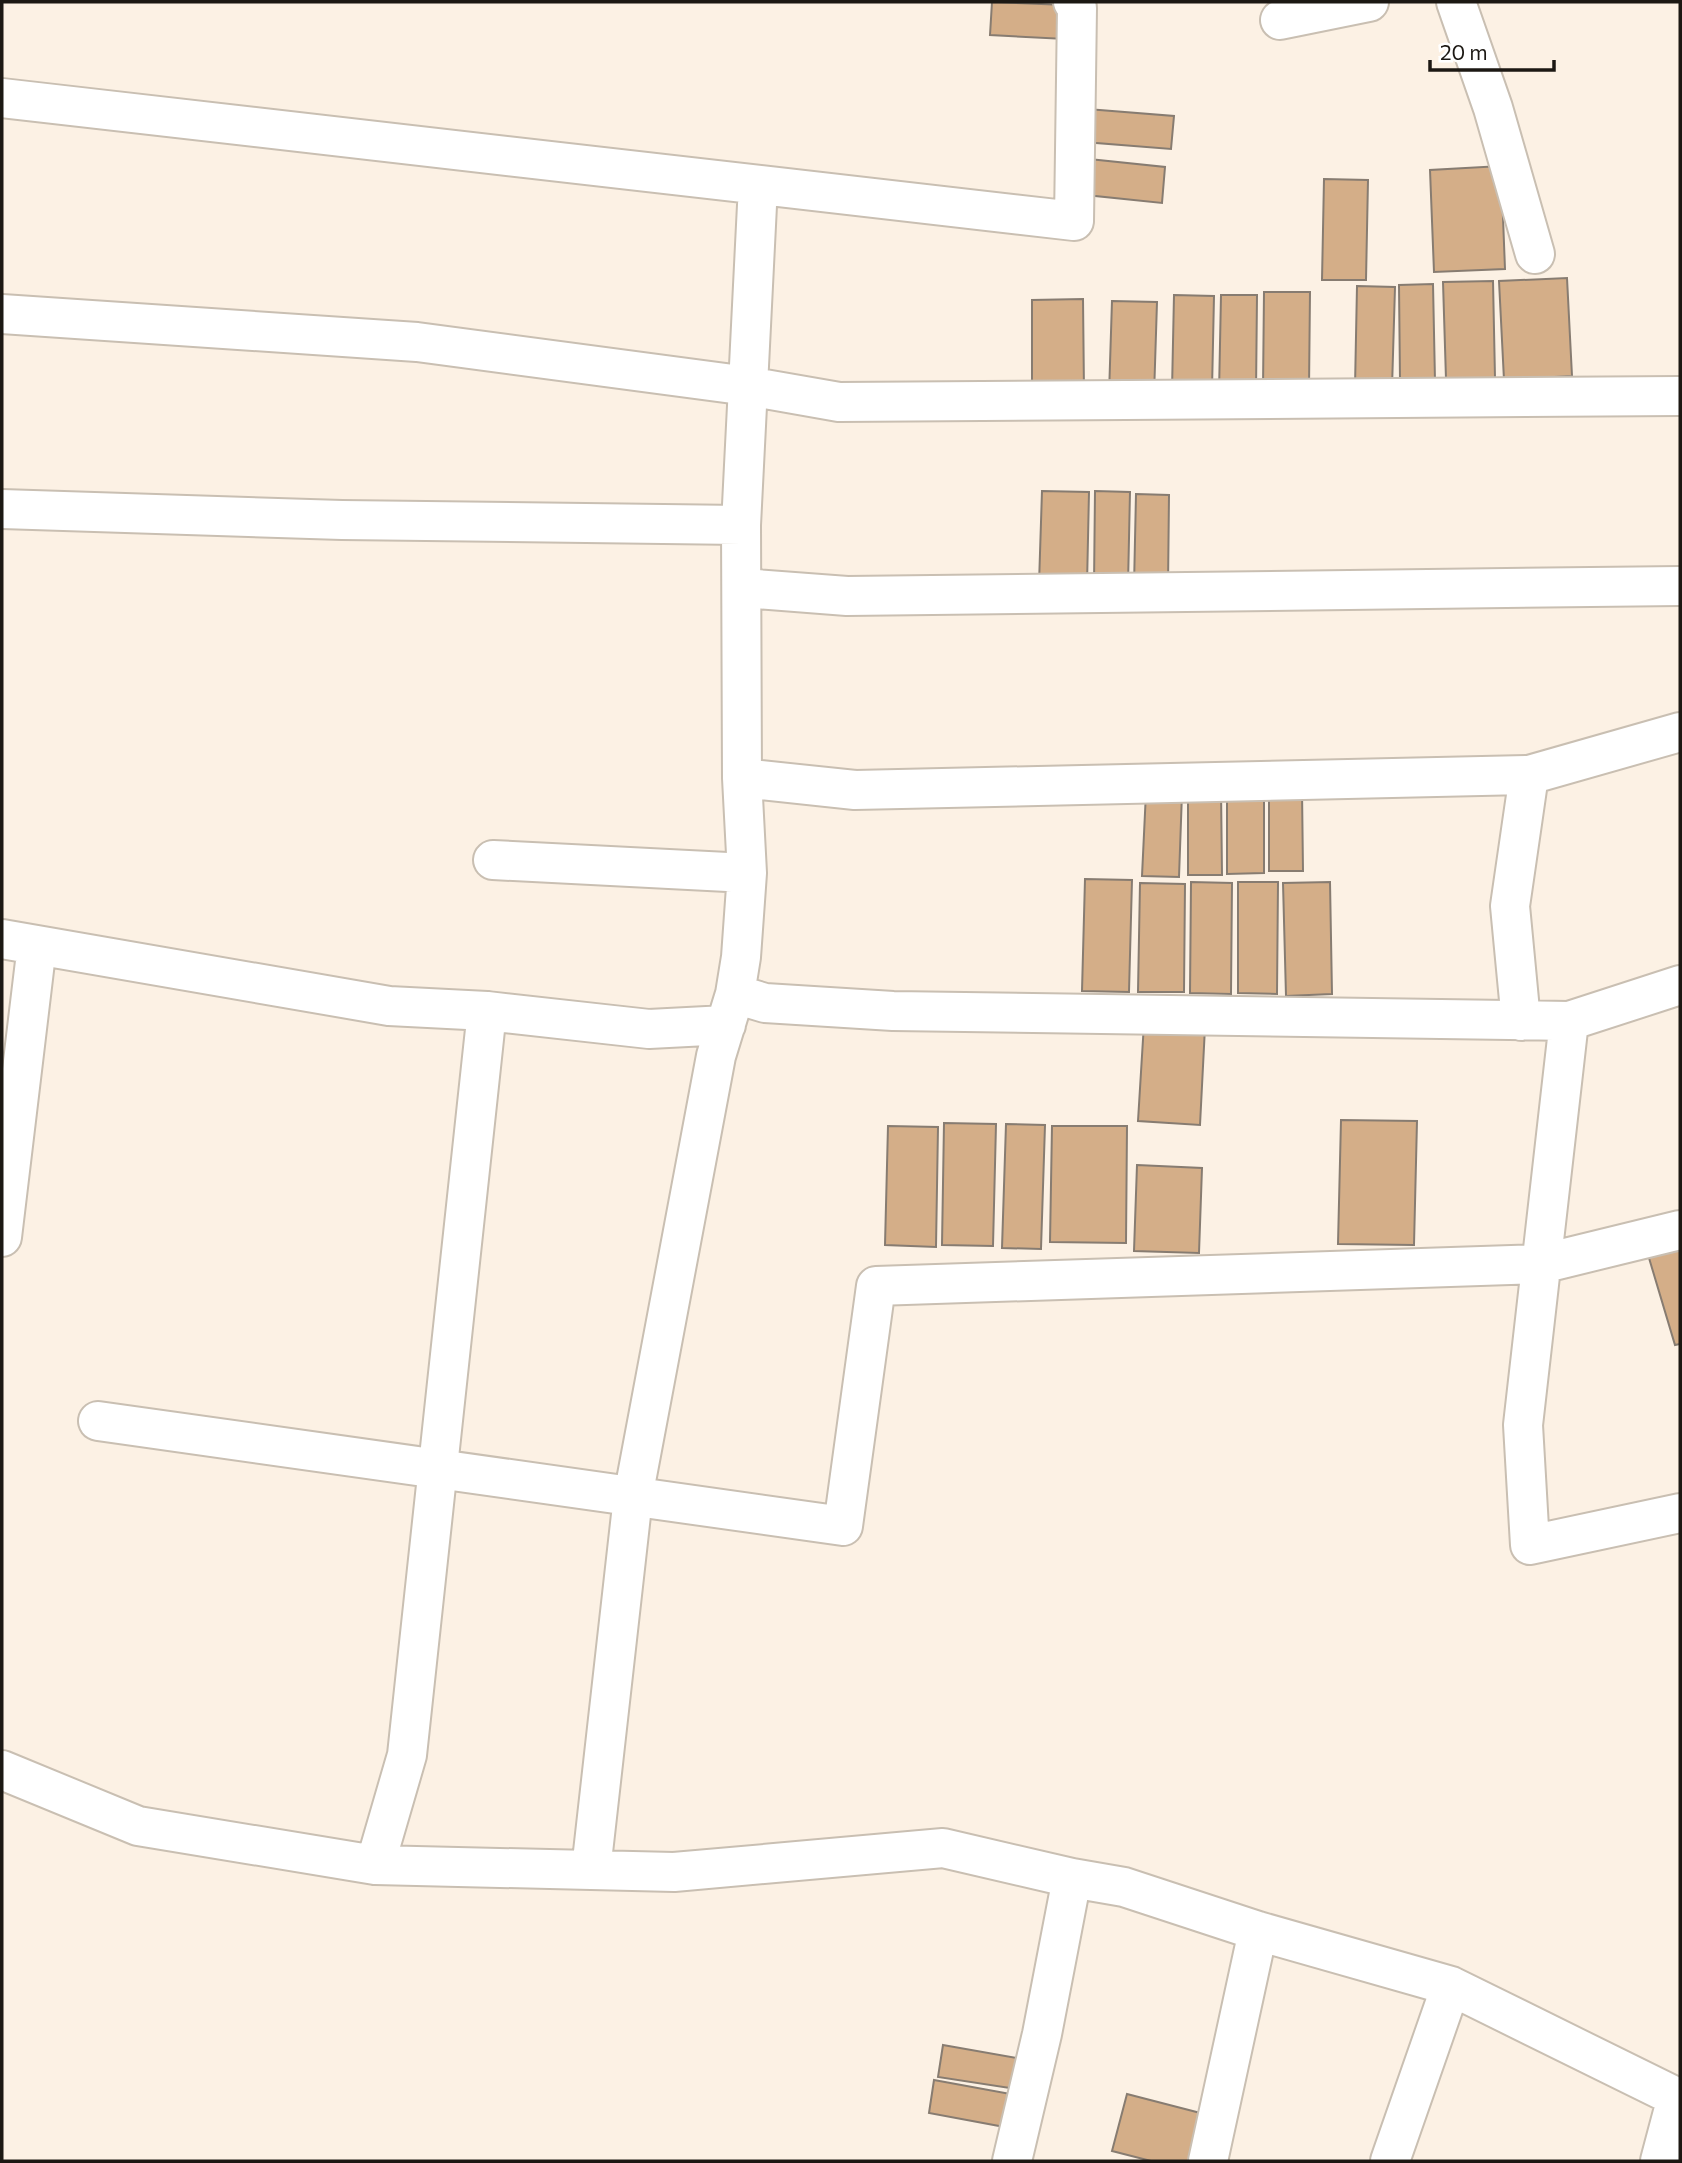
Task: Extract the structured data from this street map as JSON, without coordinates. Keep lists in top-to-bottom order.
{
  "scale_bar": "20 m"
}
